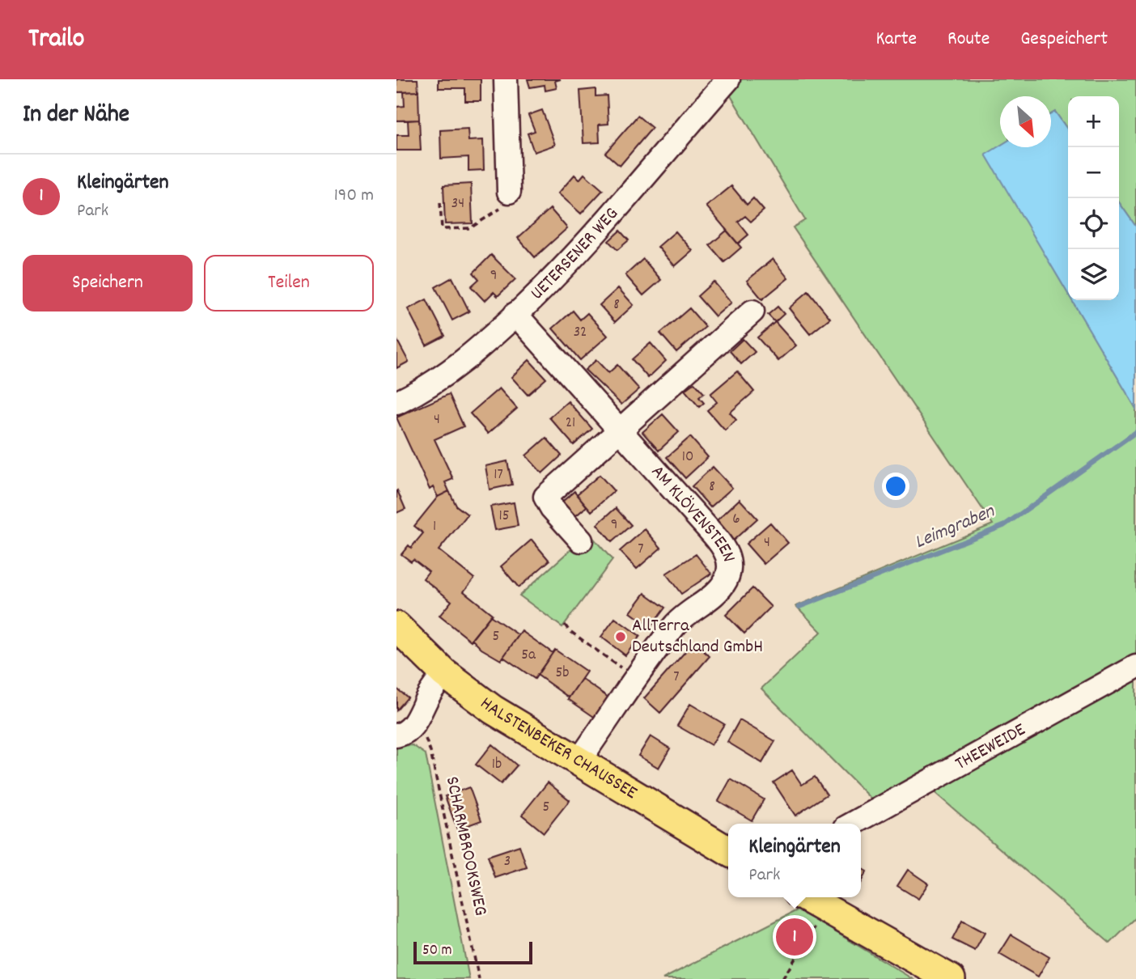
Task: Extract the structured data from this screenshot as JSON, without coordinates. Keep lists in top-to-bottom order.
{
  "streets": {
    "main road": ["HALSTENBEKER CHAUSSEE"],
    "street": ["UETERSENER WEG", "AM KLÖVENSTEEN", "THEEWEIDE"],
    "path": ["SCHARMBROOKSWEG"]
  },
  "crossings": [
    ["UETERSENER WEG", "AM KLÖVENSTEEN"],
    ["AM KLÖVENSTEEN", "HALSTENBEKER CHAUSSEE"]
  ],
  "water": ["Leimgraben"],
  "places": ["AllTerra Deutschland GmbH"],
  "house_numbers": [
    "34",
    "9",
    "8",
    "32",
    "4",
    "21",
    "10",
    "17",
    "8",
    "15",
    "6",
    "9",
    "1",
    "4",
    "7",
    "5",
    "5a",
    "5b",
    "7",
    "1b",
    "5",
    "3"
  ],
  "scale_bar": "50 m",
  "north": "bottom right",
  "page": {
    "header": "Trailo",
    "nav": ["Karte", "Route", "Gespeichert"],
    "heading": "In der Nähe",
    "map_buttons": ["+", "−"],
    "list": [
      {
        "mark": "1",
        "name": "Kleingärten",
        "note": "Park",
        "value": "190 m"
      }
    ],
    "buttons": ["Speichern", "Teilen"],
    "popup": ["Kleingärten", "Park"],
    "pins": "1",
    "scale": "50 m"
  }
}
